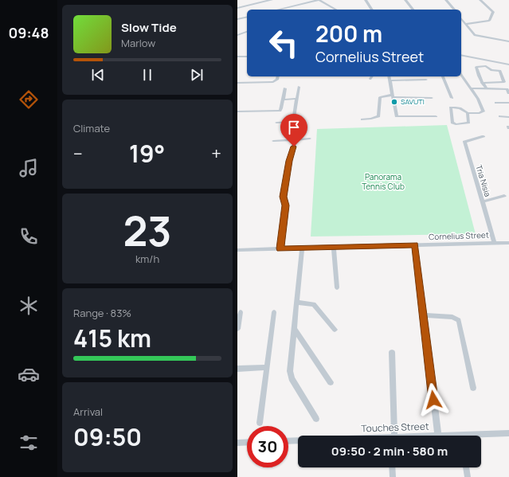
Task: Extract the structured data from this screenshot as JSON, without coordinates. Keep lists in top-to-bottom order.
{
  "streets": {
    "street": ["Tria Nisia", "Cornelius Street", "Touches Street"]
  },
  "crossings": [
    ["Tria Nisia", "Cornelius Street"]
  ],
  "parks": ["Panorama Tennis Club"],
  "places": ["SAVUTI"],
  "page": {
    "tabs": "09:48",
    "turn": ["200 m", "Cornelius Street"],
    "song": ["Slow Tide", "Marlow"],
    "tile": [
      "Climate",
      ["23", "km/h"],
      ["Range · 83%", "415 km"],
      ["Arrival", "09:50"]
    ],
    "heat": ["−", "19°", "+"],
    "limit": "30",
    "trip": "09:50 · 2 min · 580 m"
  }
}
